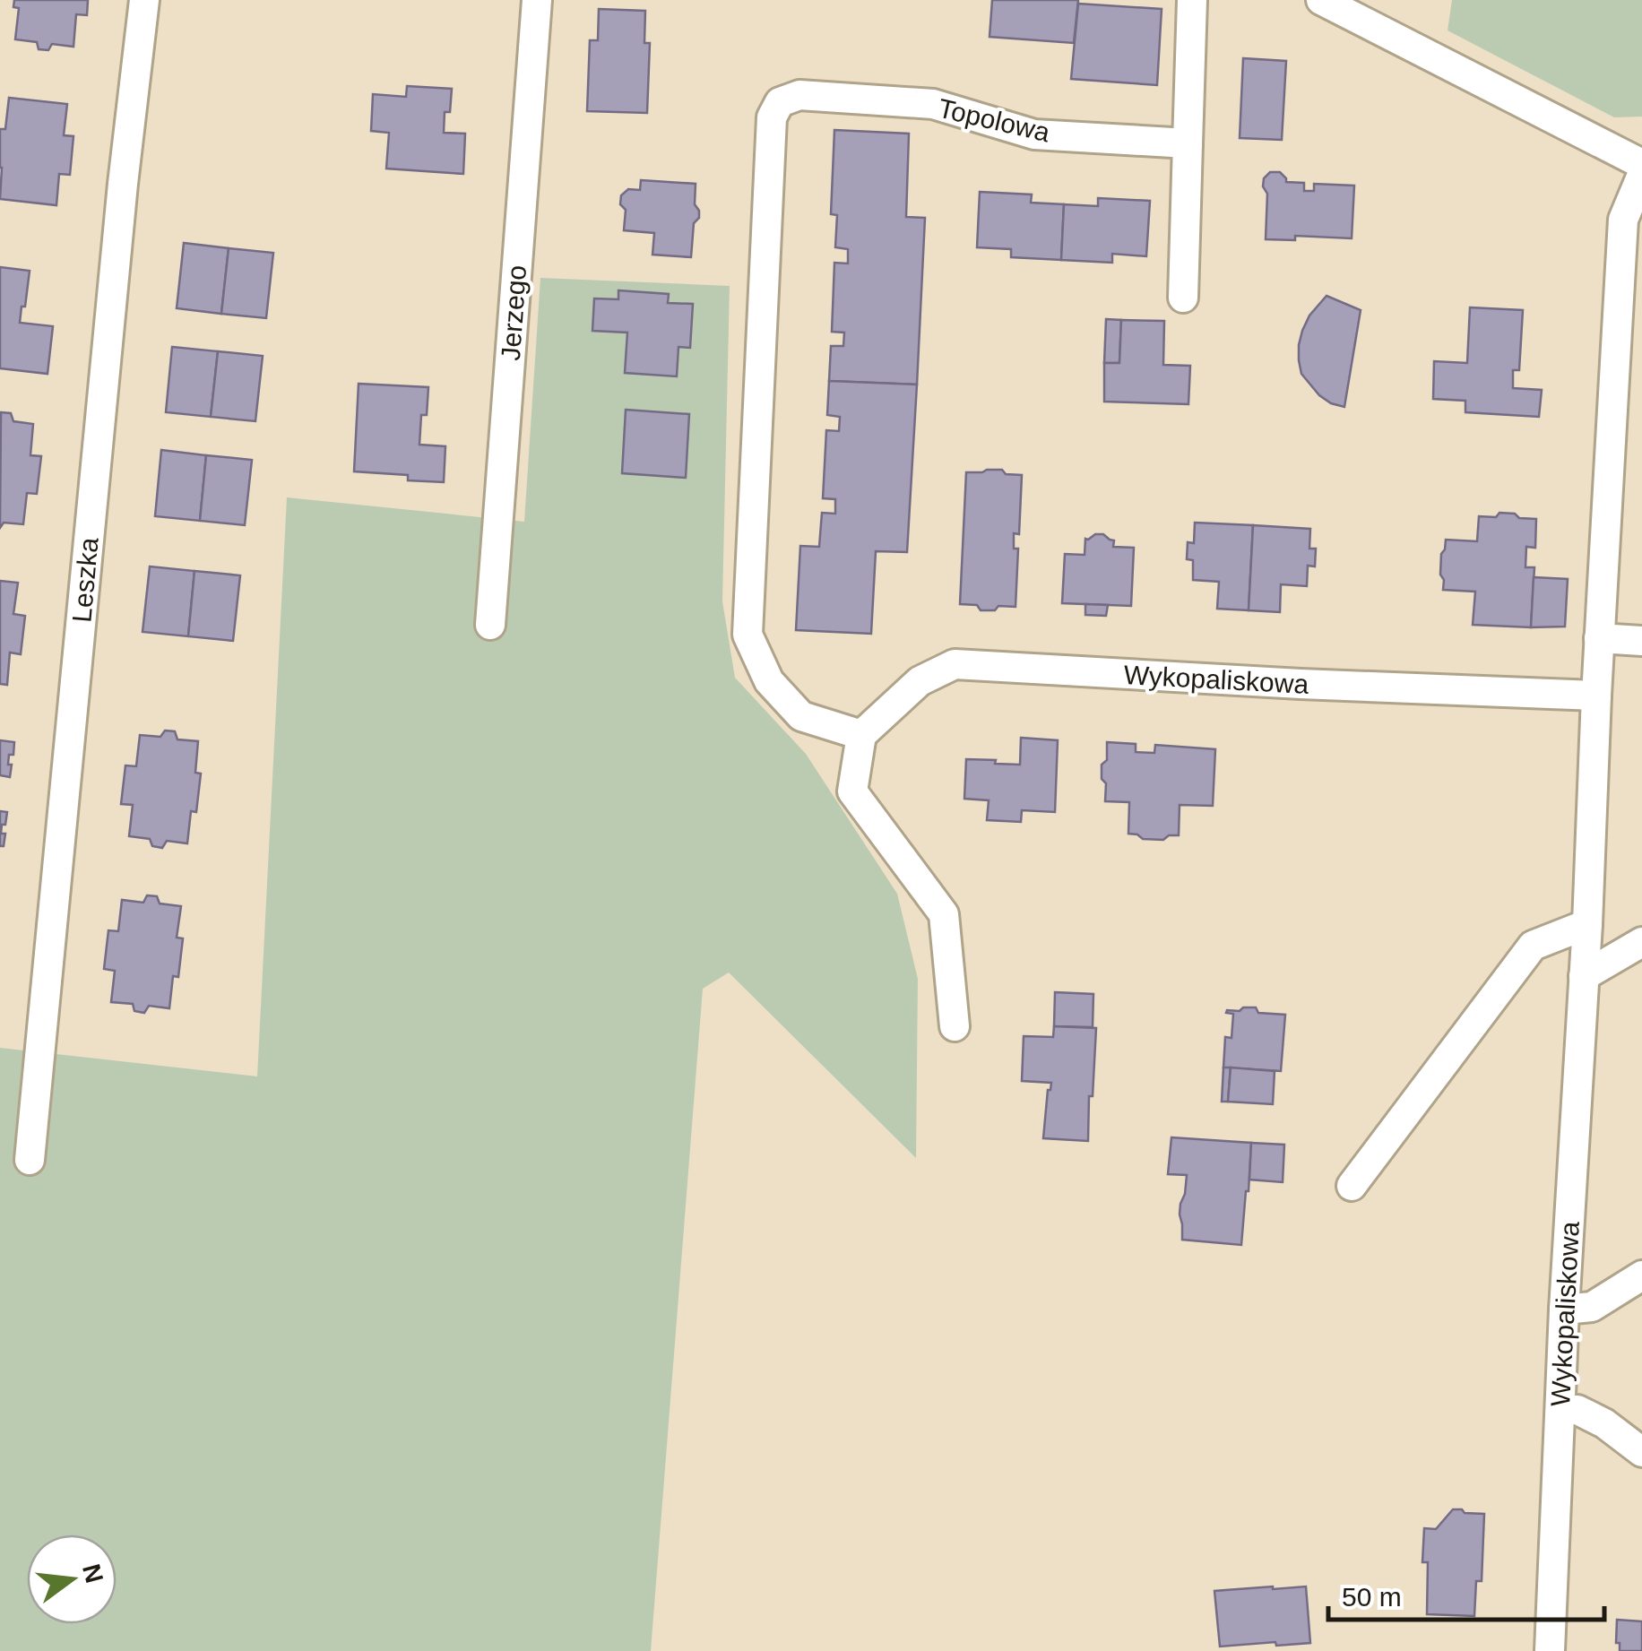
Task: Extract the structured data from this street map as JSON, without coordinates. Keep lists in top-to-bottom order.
{
  "streets": {
    "street": [
      "Topolowa",
      "Jerzego",
      "Leszka",
      "Wykopaliskowa"
    ]
  },
  "crossings": [
    ["Topolowa", "Wykopaliskowa"]
  ],
  "scale_bar": "50 m",
  "north": "right"
}
